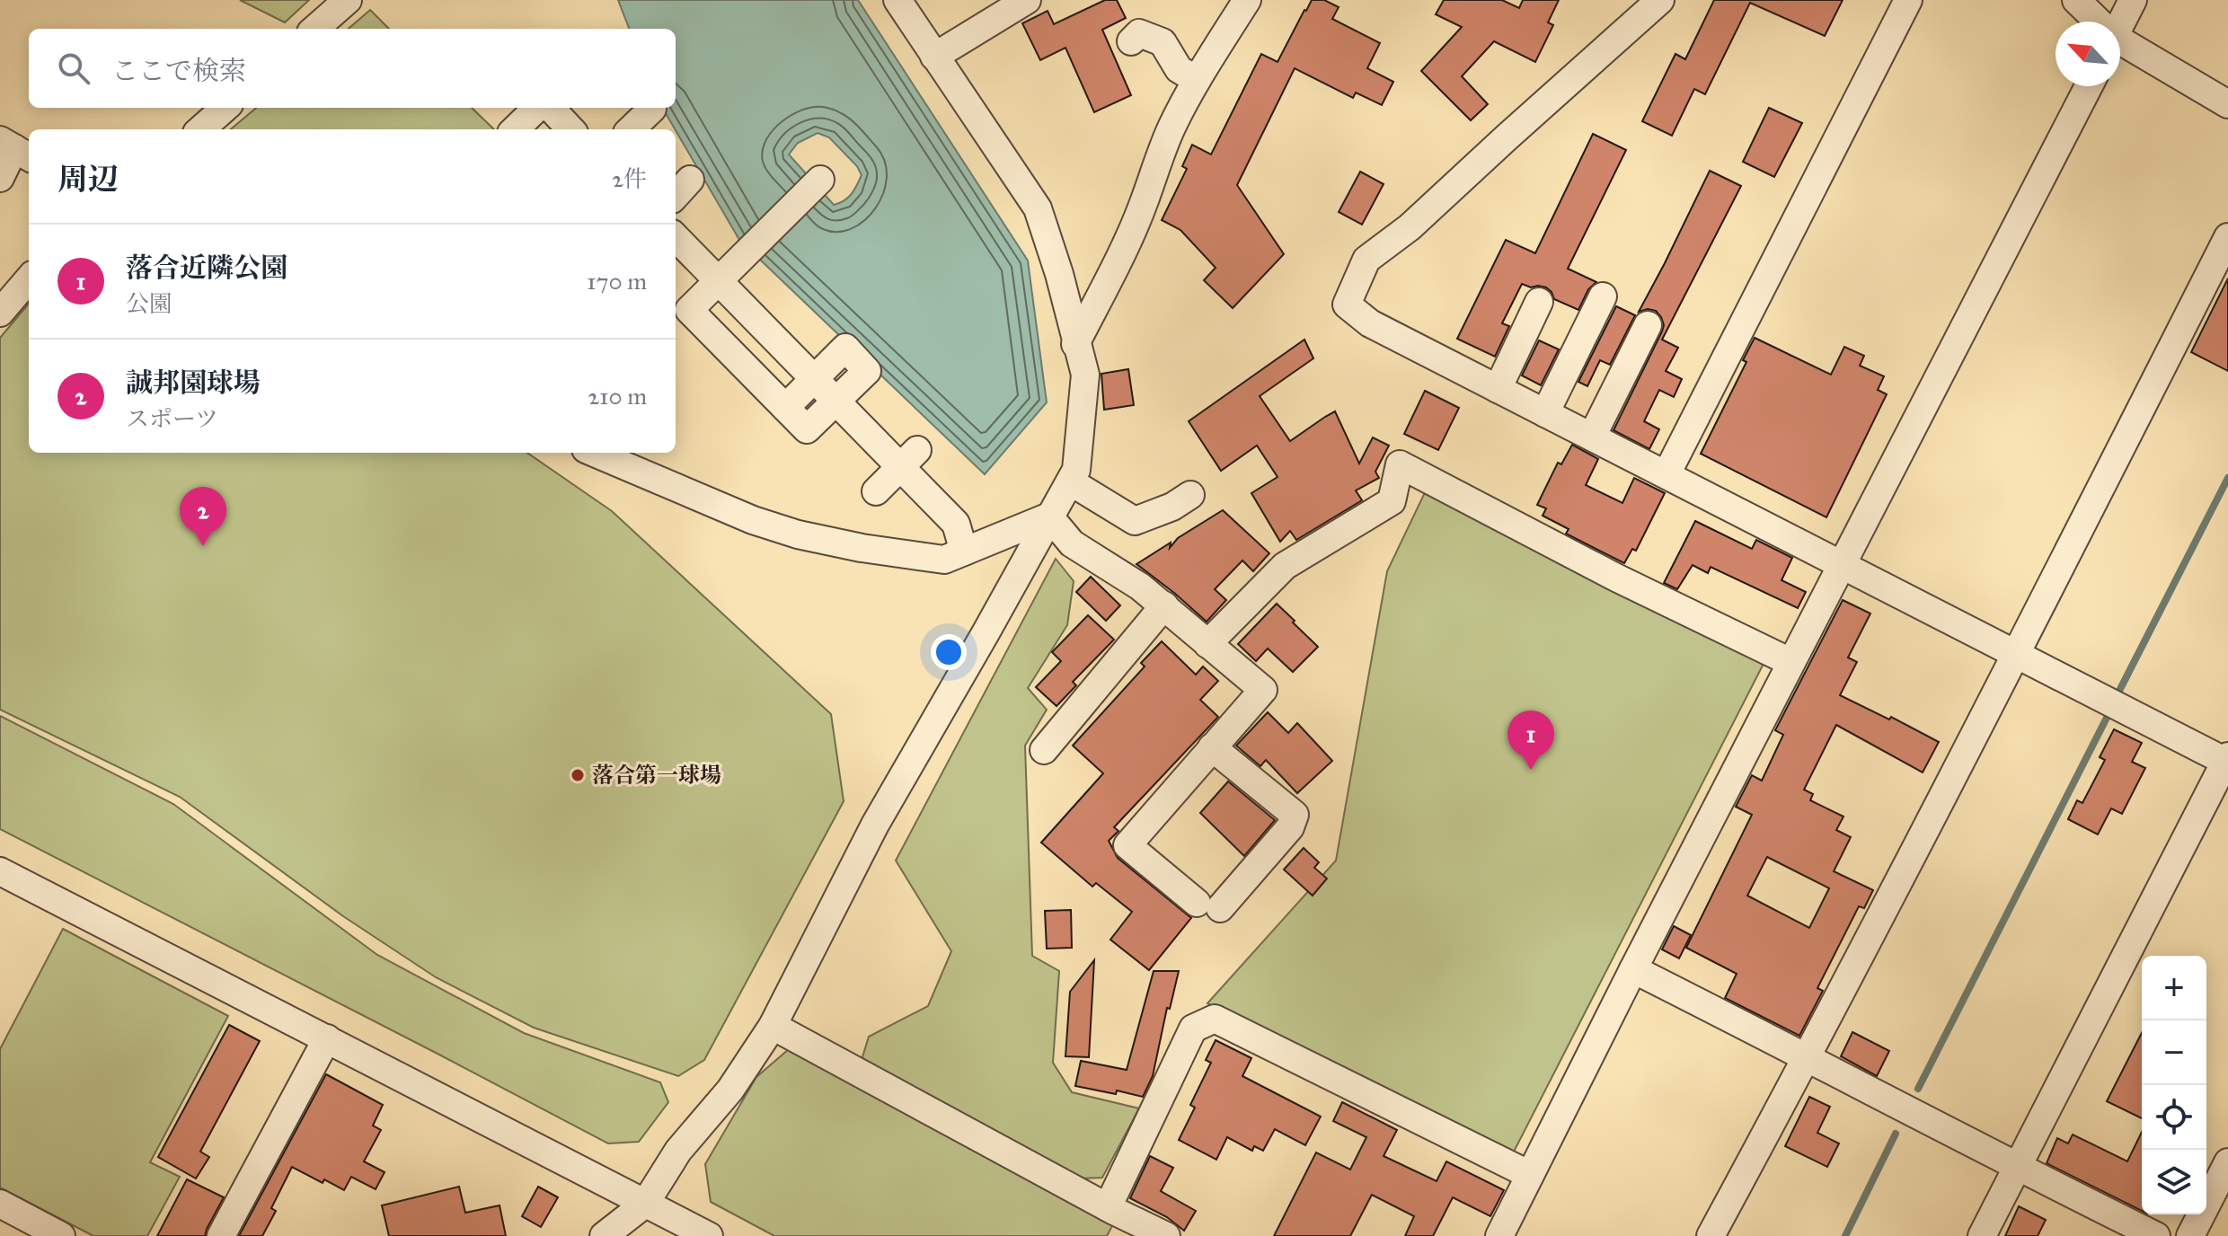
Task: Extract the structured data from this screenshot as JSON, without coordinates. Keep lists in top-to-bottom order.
{
  "places": ["落合第一球場"],
  "north": "top left",
  "page": {
    "search": "ここで検索",
    "heading": ["周辺", "2件"],
    "list": [
      {
        "mark": "1",
        "name": "落合近隣公園",
        "note": "公園",
        "value": "170 m"
      },
      {
        "mark": "2",
        "name": "誠邦園球場",
        "note": "スポーツ",
        "value": "210 m"
      }
    ],
    "pins": ["2", "1"],
    "map_buttons": ["+", "−"]
  }
}
